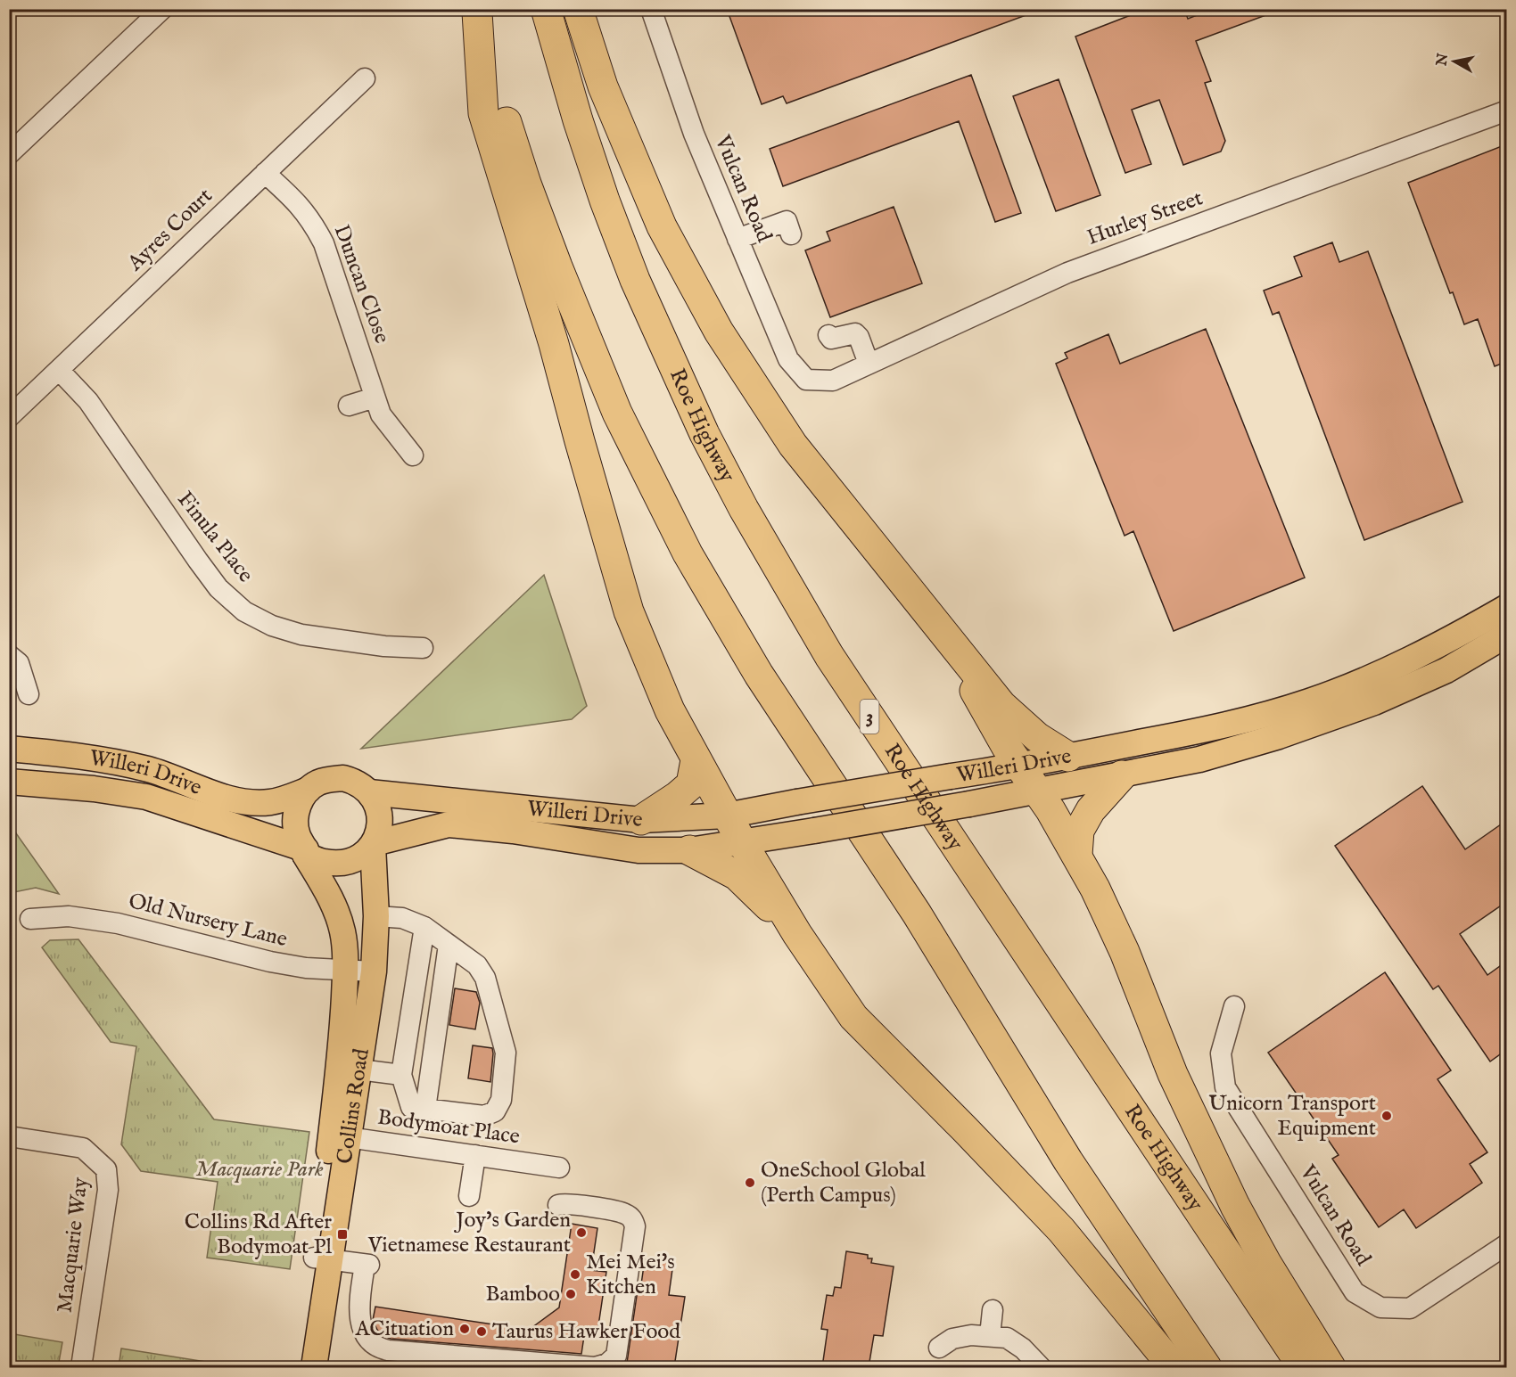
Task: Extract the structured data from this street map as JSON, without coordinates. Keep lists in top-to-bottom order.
{
  "streets": {
    "highway": ["Roe Highway", "3"],
    "main road": ["Willeri Drive", "Collins Road"],
    "street": [
      "Vulcan Road",
      "Hurley Street",
      "Ayres Court",
      "Duncan Close",
      "Finula Place",
      "Old Nursery Lane",
      "Bodymoat Place",
      "Macquarie Way"
    ]
  },
  "crossings": [
    ["Vulcan Road", "Hurley Street"],
    ["Ayres Court", "Duncan Close"],
    ["Ayres Court", "Finula Place"],
    ["Willeri Drive", "Collins Road"],
    ["Old Nursery Lane", "Collins Road"],
    ["Collins Road", "Bodymoat Place"]
  ],
  "parks": ["Macquarie Park"],
  "places": {
    "other": [
      "Unicorn Transport Equipment",
      "OneSchool Global (Perth Campus)",
      "Joy's Garden Vietnamese Restaurant",
      "Mei Mei's Kitchen",
      "Bamboo",
      "ACituation",
      "Taurus Hawker Food"
    ],
    "transit": ["Collins Rd After Bodymoat Pl"]
  },
  "north": "left"
}
